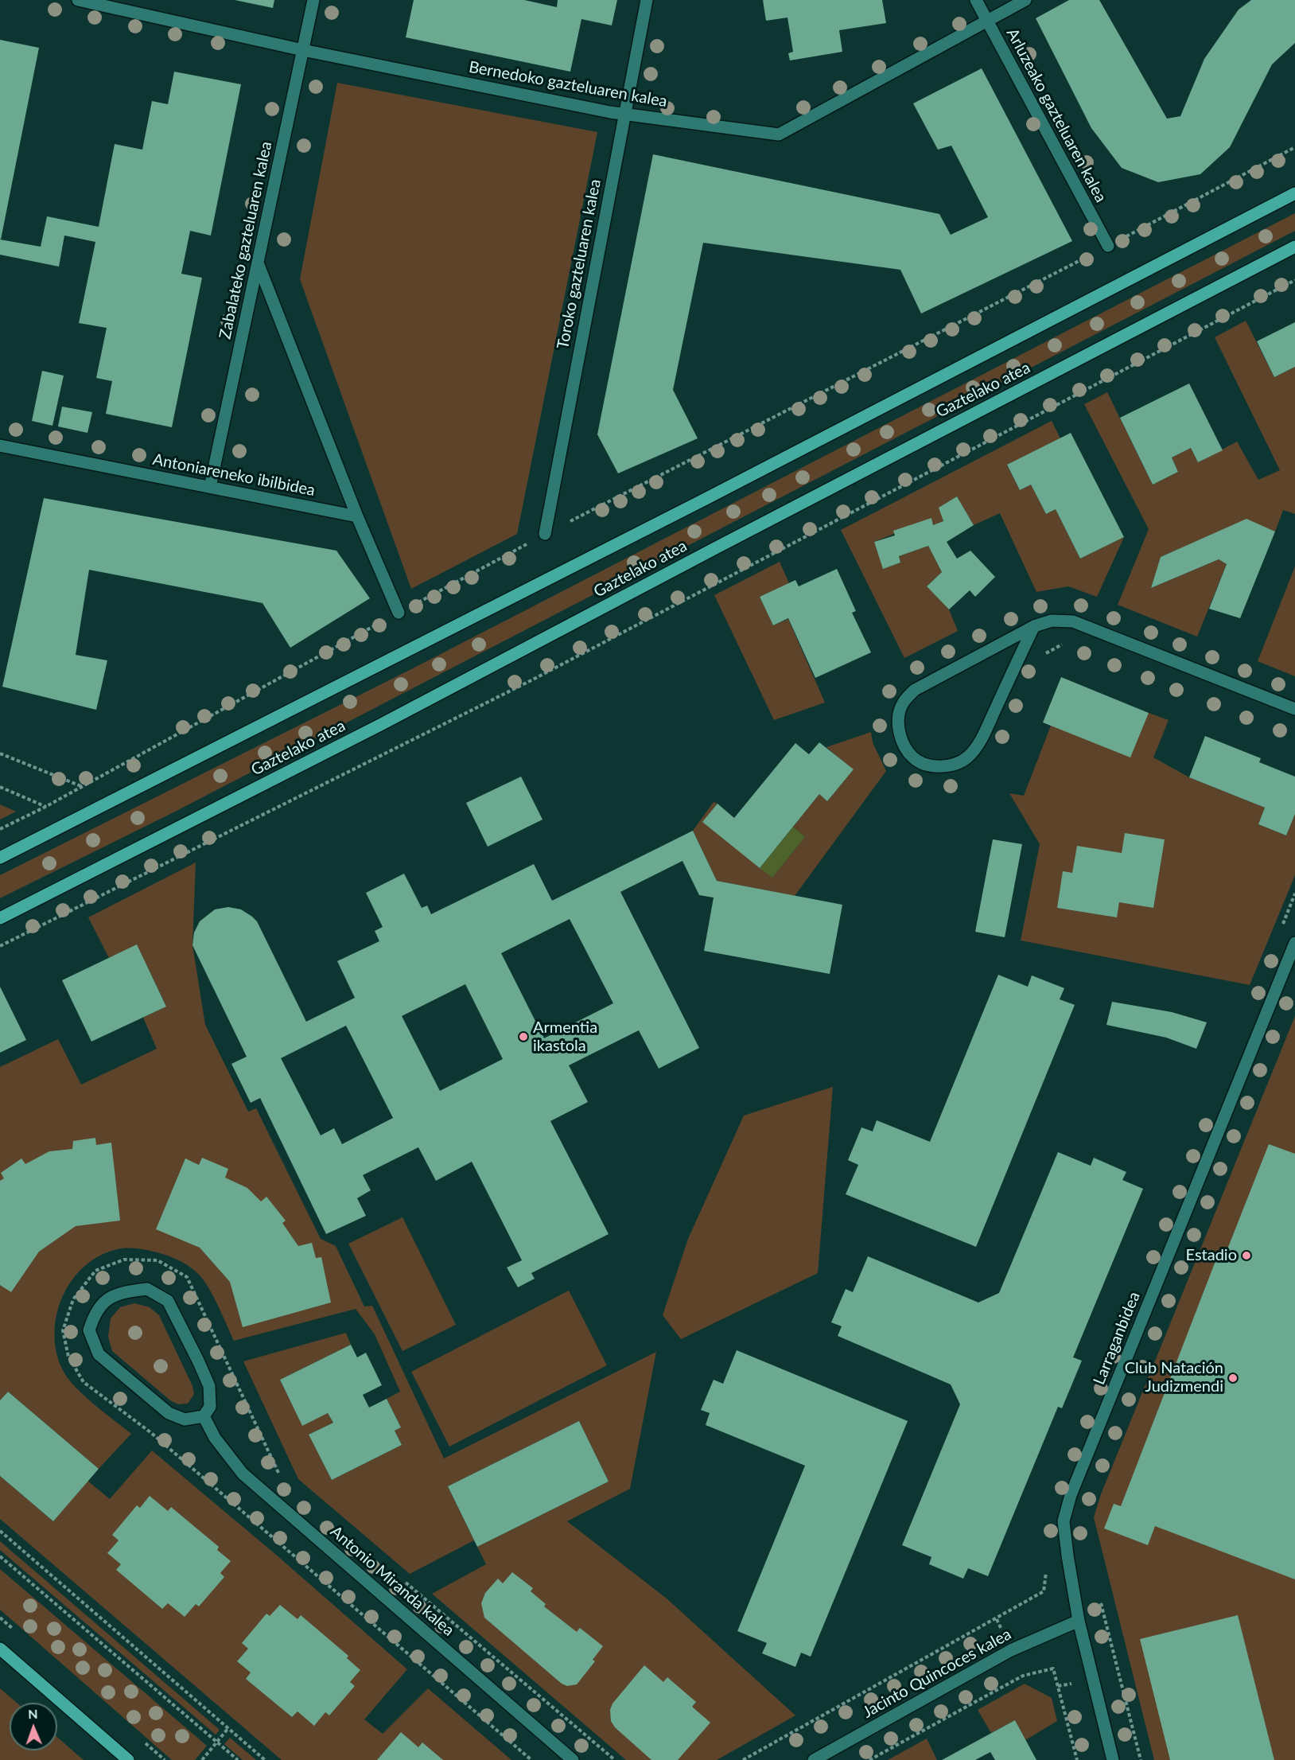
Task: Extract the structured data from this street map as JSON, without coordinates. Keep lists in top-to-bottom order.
{
  "streets": {
    "main road": ["Gaztelako atea"],
    "street": [
      "Bernedoko gazteluaren kalea",
      "Arluzeako gazteluaren kalea",
      "Zabalateko gazteluaren kalea",
      "Toroko gazteluaren kalea",
      "Antoniareneko ibilbidea",
      "Larraganbidea",
      "Antonio Miranda kalea",
      "Jacinto Quincoces kalea"
    ]
  },
  "crossings": [
    ["Bernedoko gazteluaren kalea", "Arluzeako gazteluaren kalea"],
    ["Bernedoko gazteluaren kalea", "Zabalateko gazteluaren kalea"],
    ["Bernedoko gazteluaren kalea", "Toroko gazteluaren kalea"],
    ["Zabalateko gazteluaren kalea", "Antoniareneko ibilbidea"],
    ["Larraganbidea", "Jacinto Quincoces kalea"]
  ],
  "places": ["Armentia ikastola", "Estadio", "Club Natación Judizmendi"],
  "north": "top"
}
